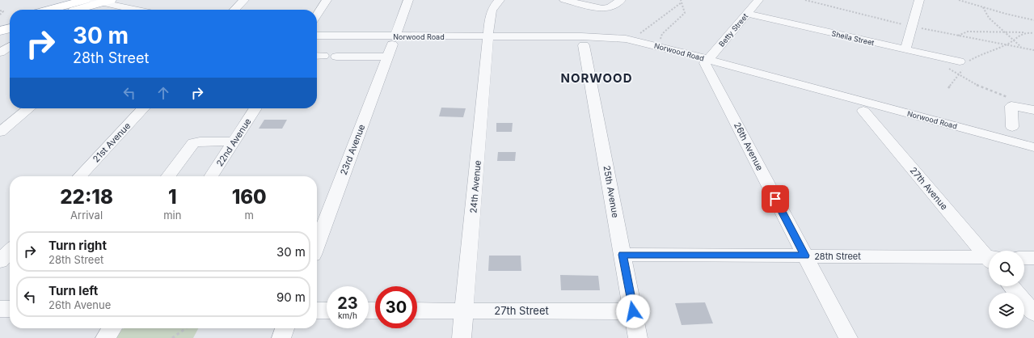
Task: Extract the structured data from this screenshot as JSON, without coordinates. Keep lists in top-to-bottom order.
{
  "streets": {
    "street": [
      "Betty Street",
      "Norwood Road",
      "Sheila Street",
      "21st Avenue",
      "22nd Avenue",
      "26th Avenue",
      "23rd Avenue",
      "24th Avenue",
      "27th Avenue",
      "25th Avenue",
      "28th Street",
      "27th Street"
    ]
  },
  "crossings": [
    ["Betty Street", "Norwood Road"],
    ["Betty Street", "Sheila Street"],
    ["Betty Street", "26th Avenue"],
    ["Norwood Road", "26th Avenue"],
    ["Norwood Road", "23rd Avenue"],
    ["Norwood Road", "24th Avenue"],
    ["26th Avenue", "28th Street"],
    ["24th Avenue", "27th Street"],
    ["25th Avenue", "28th Street"],
    ["25th Avenue", "27th Street"]
  ],
  "districts": ["NORWOOD"],
  "page": {
    "turn": ["30 m", "28th Street"],
    "eta": [
      "22:18",
      "Arrival",
      "1",
      "min",
      "160",
      "m"
    ],
    "list": [
      {
        "name": "Turn right",
        "note": "28th Street",
        "value": "30 m"
      },
      {
        "name": "Turn left",
        "note": "26th Avenue",
        "value": "90 m"
      }
    ],
    "speed": "23 km/h",
    "limit": "30"
  }
}
